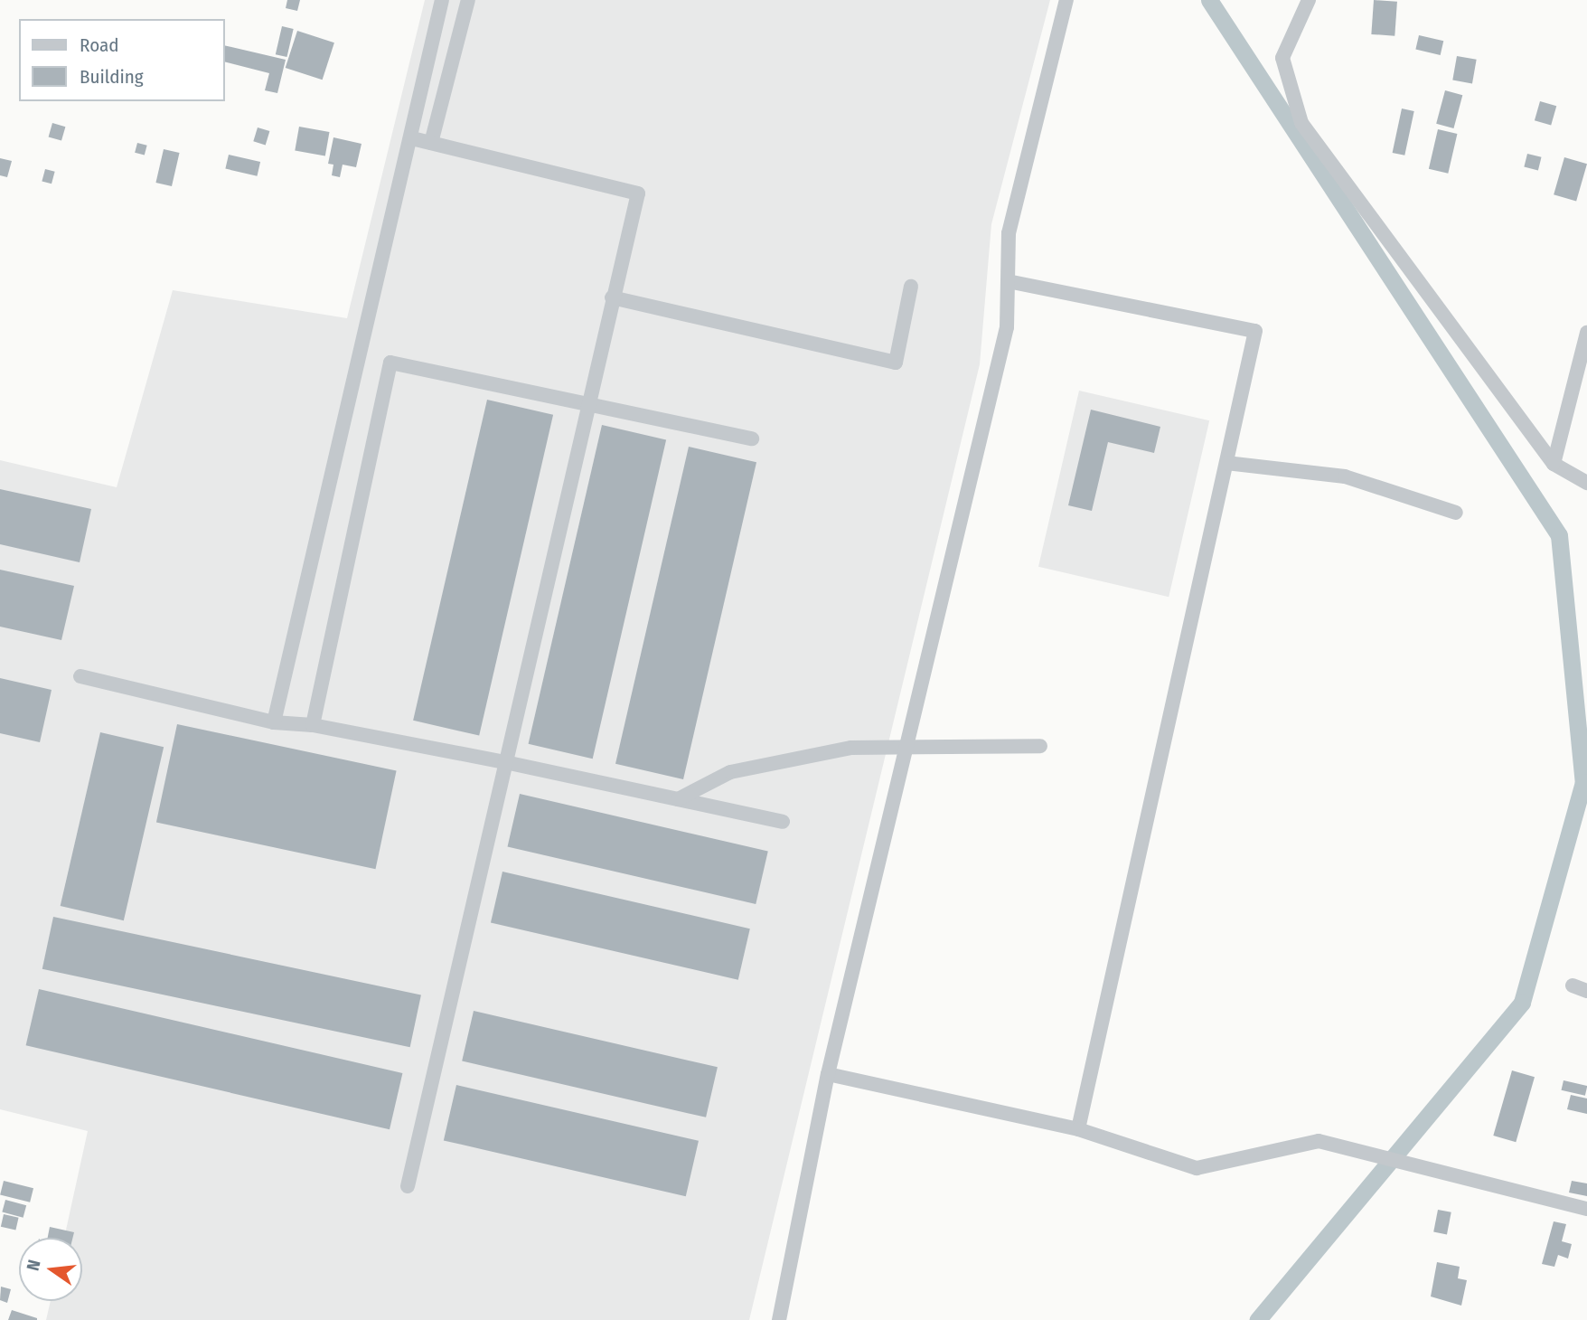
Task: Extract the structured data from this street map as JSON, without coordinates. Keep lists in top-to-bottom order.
{
  "legend": ["Road", "Building"],
  "north": "left"
}
